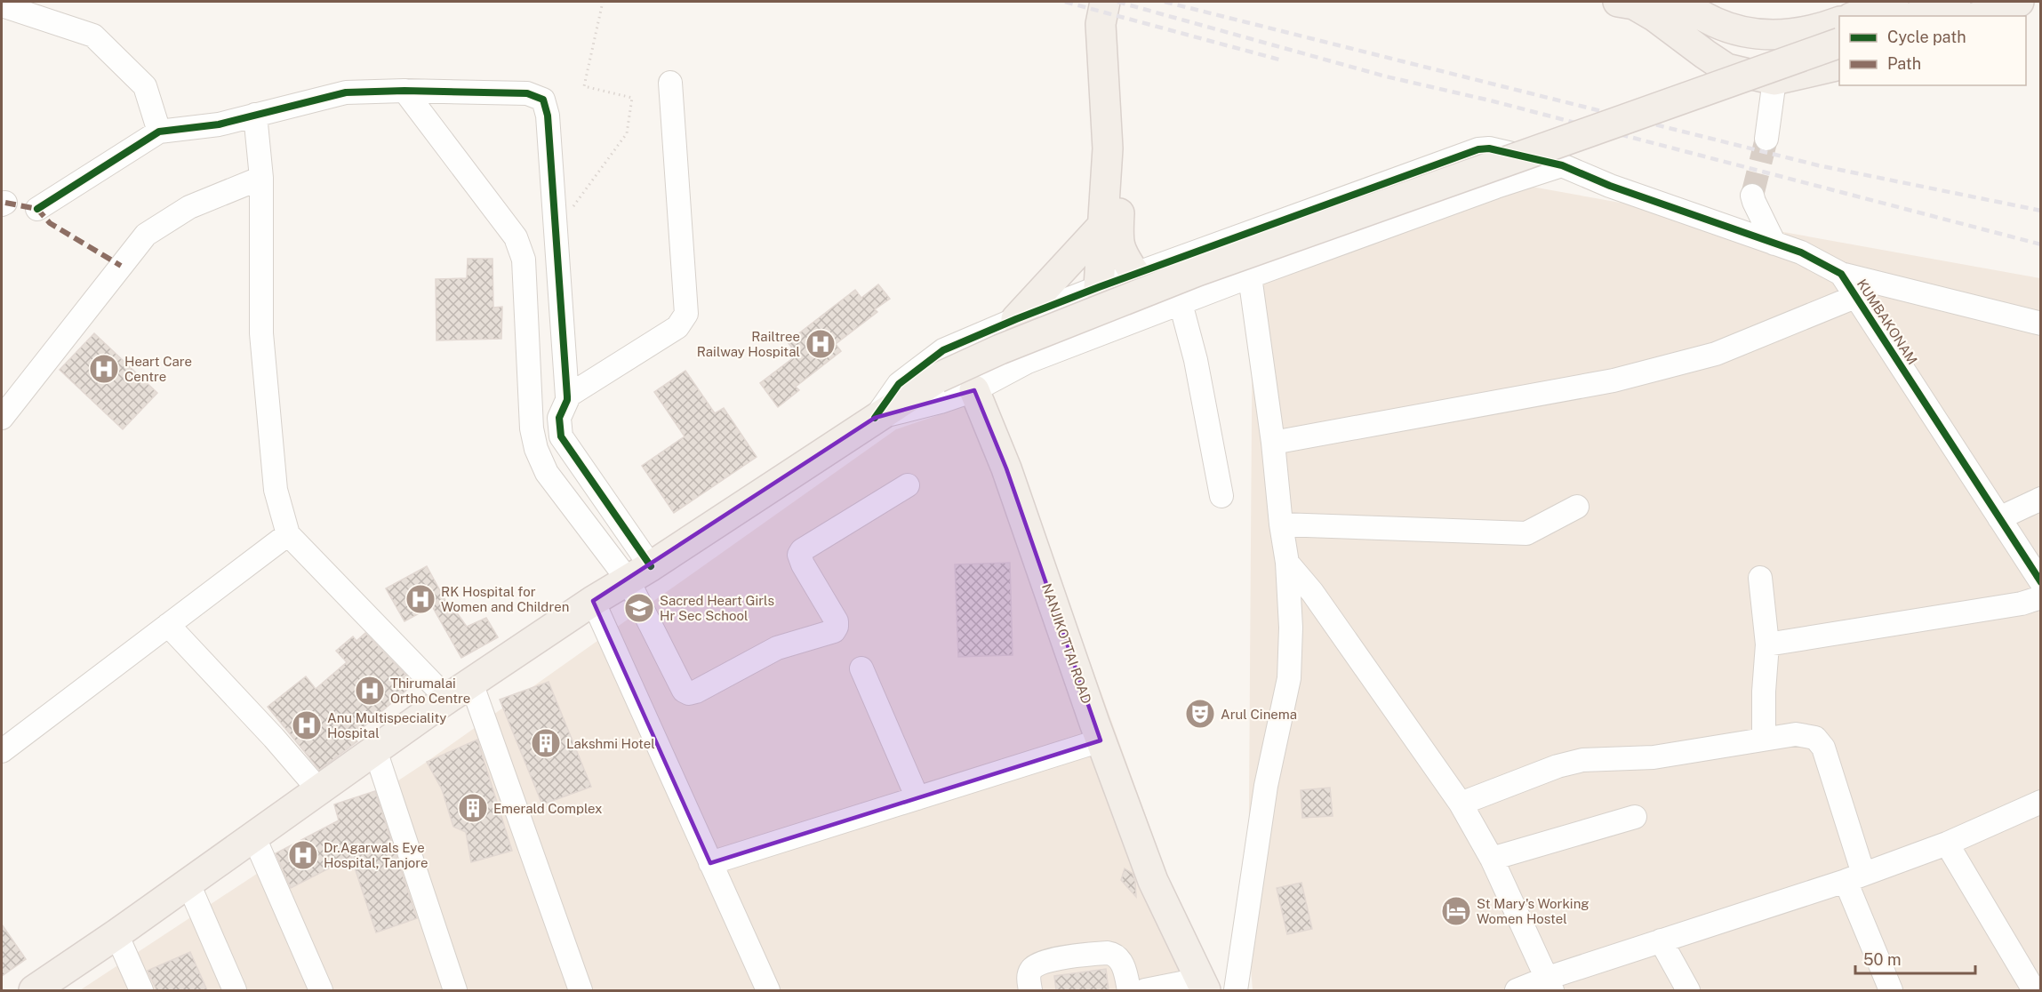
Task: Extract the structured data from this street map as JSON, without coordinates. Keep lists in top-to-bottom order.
{
  "streets": {
    "main road": ["NANJIKOTTAI ROAD"],
    "street": ["KUMBAKONAM"]
  },
  "places": {
    "hospital": [
      "Railtree Railway Hospital",
      "Heart Care Centre",
      "RK Hospital for Women and Children",
      "Thirumalai Ortho Centre",
      "Anu Multispeciality Hospital",
      "Dr.Agarwals Eye Hospital, Tanjore"
    ],
    "school or university": ["Sacred Heart Girls Hr Sec School"],
    "theatre": ["Arul Cinema"],
    "building": ["Lakshmi Hotel", "Emerald Complex"],
    "hotel": ["St Mary's Working Women Hostel"]
  },
  "legend": ["Cycle path", "Path"],
  "scale_bar": "50 m"
}
